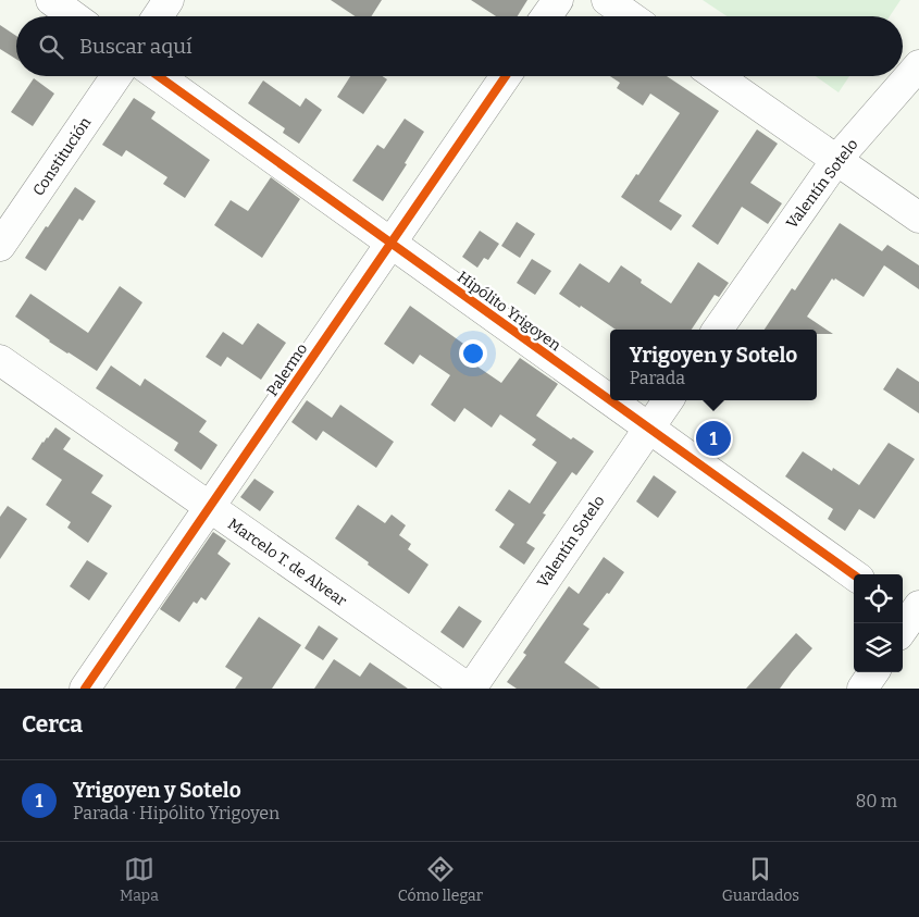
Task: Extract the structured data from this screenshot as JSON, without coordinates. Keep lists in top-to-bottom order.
{
  "streets": {
    "street": [
      "Constitución",
      "Valentín Sotelo",
      "Hipólito Yrigoyen",
      "Palermo",
      "Marcelo T. de Alvear"
    ]
  },
  "crossings": [
    ["Valentín Sotelo", "Hipólito Yrigoyen"],
    ["Valentín Sotelo", "Marcelo T. de Alvear"],
    ["Hipólito Yrigoyen", "Palermo"],
    ["Palermo", "Marcelo T. de Alvear"]
  ],
  "page": {
    "search": "Buscar aquí",
    "popup": ["Yrigoyen y Sotelo", "Parada"],
    "pins": "1",
    "heading": "Cerca",
    "list": [
      {
        "mark": "1",
        "name": "Yrigoyen y Sotelo",
        "note": "Parada · Hipólito Yrigoyen",
        "value": "80 m"
      }
    ],
    "nav": ["Mapa", "Cómo llegar", "Guardados"]
  }
}
